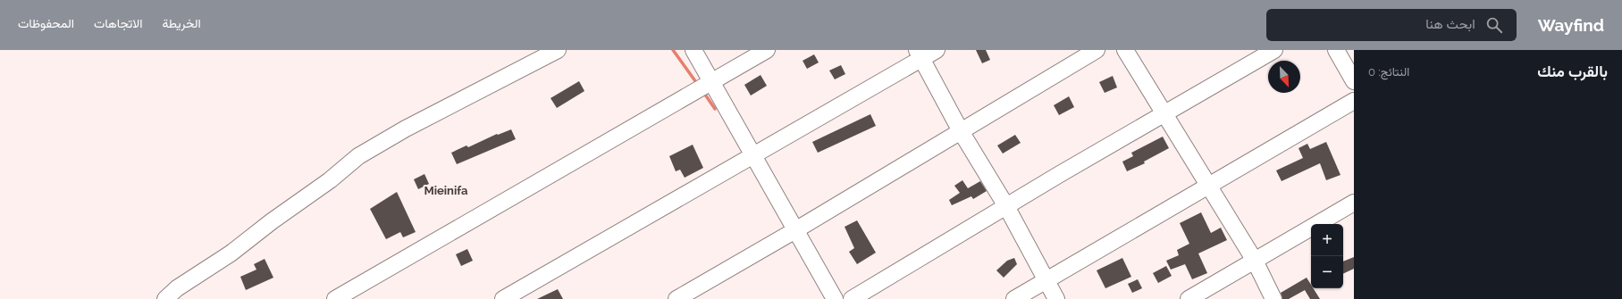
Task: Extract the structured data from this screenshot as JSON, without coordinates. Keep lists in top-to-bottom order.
{
  "districts": ["Mieinifa"],
  "north": "bottom right",
  "page": {
    "header": "Wayfind",
    "search": "ابحث هنا",
    "nav": ["الخريطة", "الاتجاهات", "المحفوظات"],
    "heading": ["بالقرب منك", "النتائج: 0"],
    "map_buttons": ["+", "−"]
  }
}
